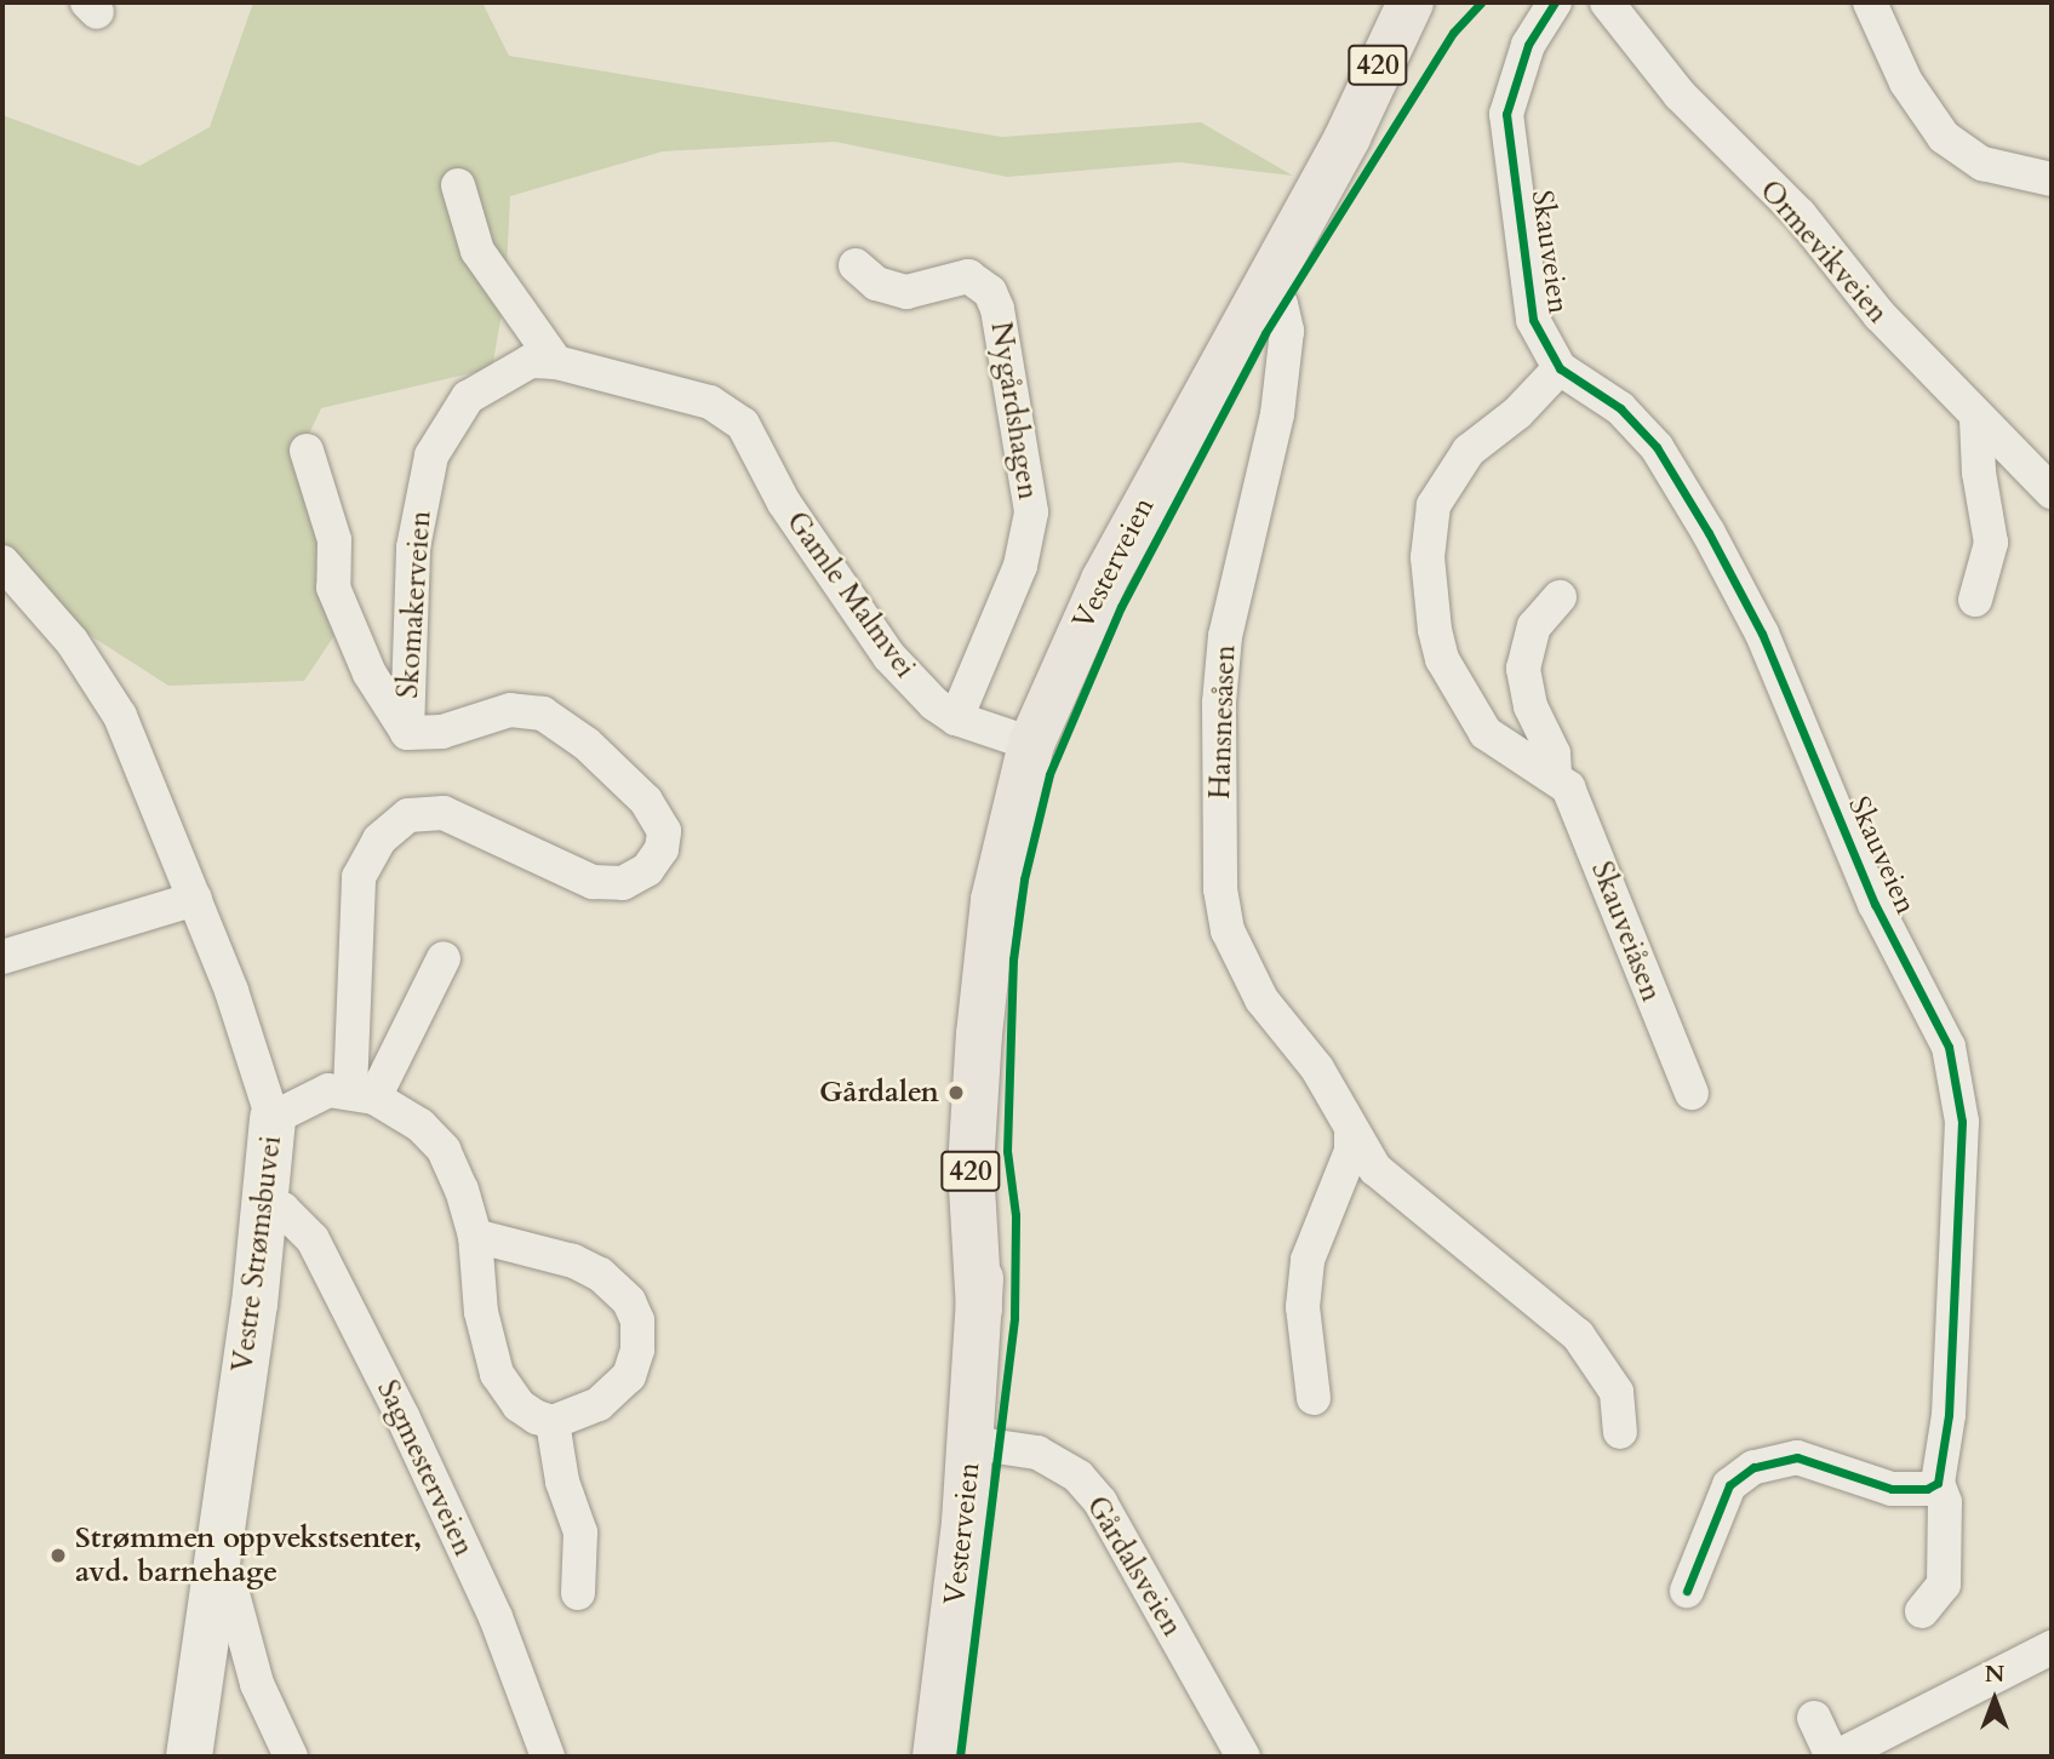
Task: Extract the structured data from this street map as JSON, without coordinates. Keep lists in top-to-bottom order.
{
  "streets": {
    "main road": ["420", "Vesterveien", "Vestre Strømsbuvei"],
    "street": [
      "Skauveien",
      "Ormevikveien",
      "Nygårdshagen",
      "Gamle Malmvei",
      "Skomakerveien",
      "Hansnesåsen",
      "Skauveiåsen",
      "Sagmesterveien",
      "Gårdalsveien"
    ]
  },
  "crossings": [
    ["Skauveien", "Skauveiåsen"],
    ["Nygårdshagen", "Gamle Malmvei"],
    ["Vesterveien", "Gamle Malmvei"],
    ["Vesterveien", "Hansnesåsen"],
    ["Vesterveien", "Gårdalsveien"],
    ["Gamle Malmvei", "Skomakerveien"],
    ["Vestre Strømsbuvei", "Sagmesterveien"]
  ],
  "places": ["Gårdalen", "Strømmen oppvekstsenter, avd. barnehage"],
  "north": "top"
}
